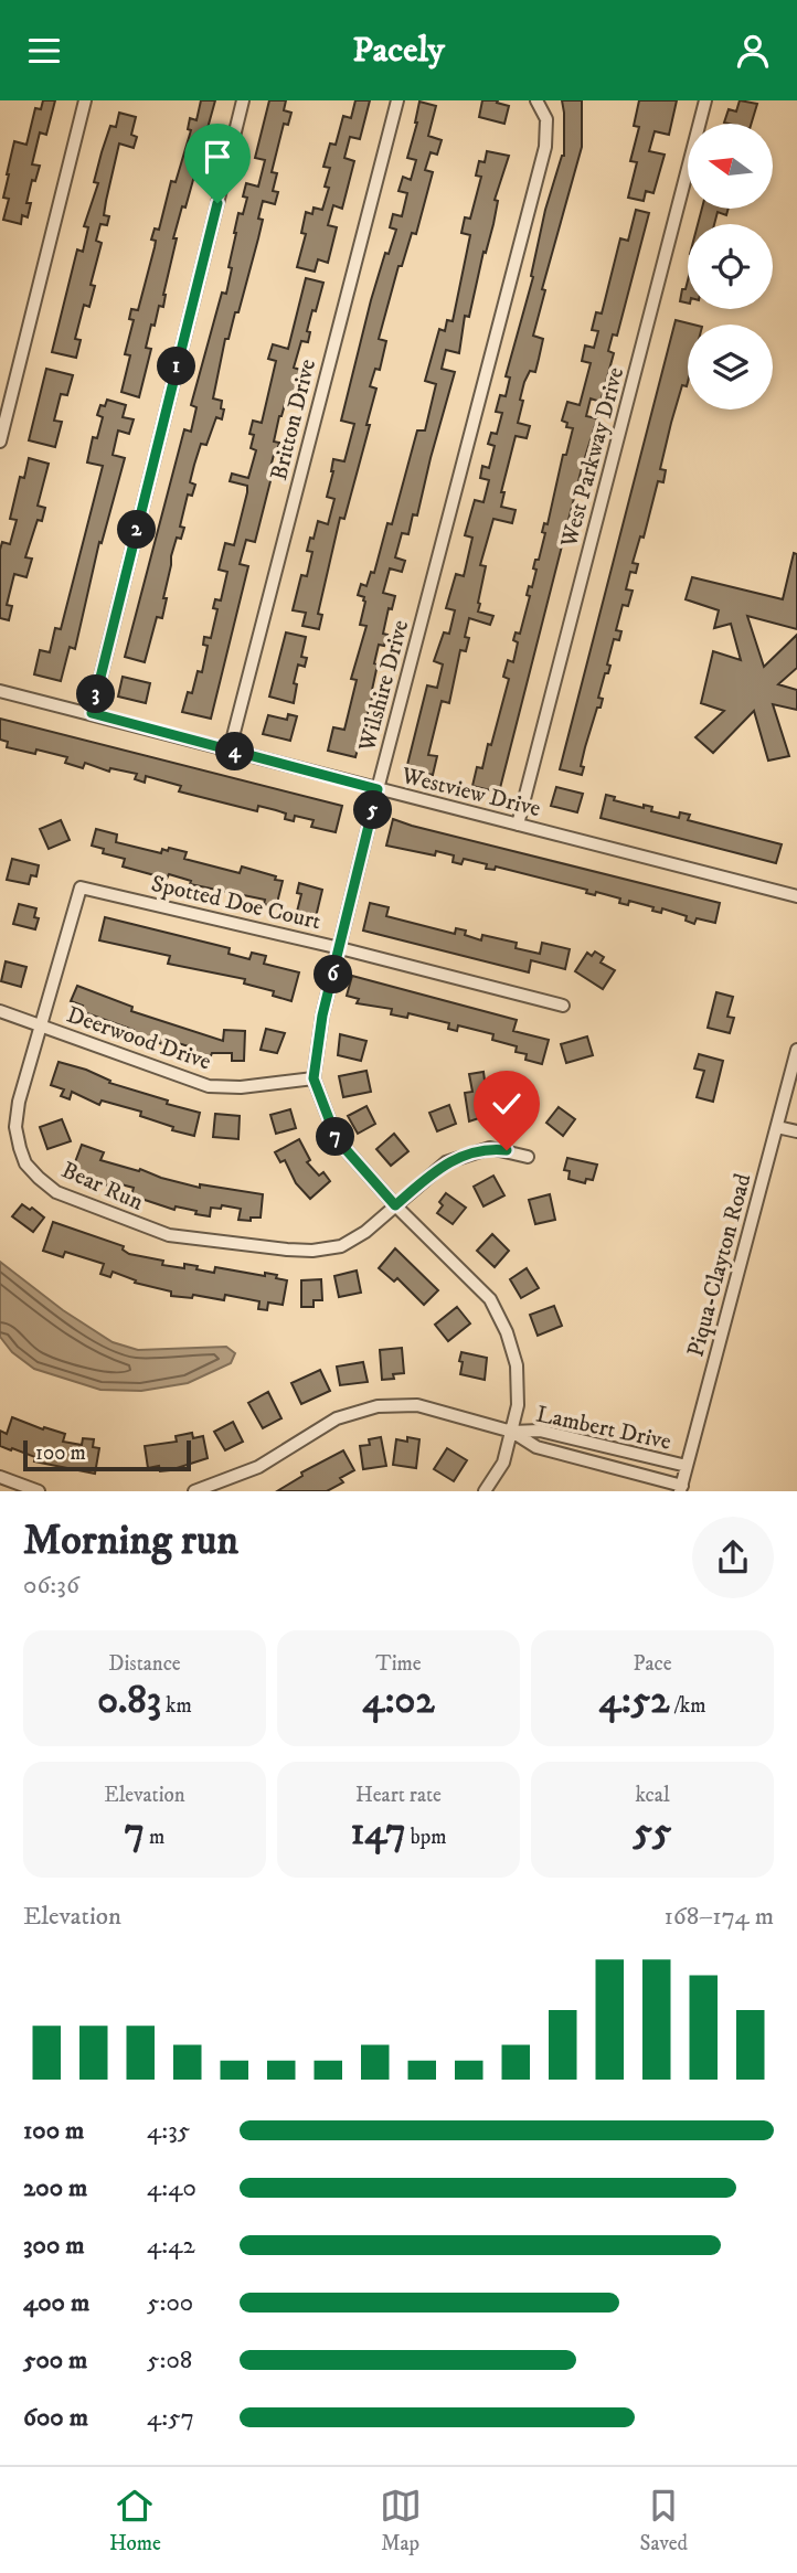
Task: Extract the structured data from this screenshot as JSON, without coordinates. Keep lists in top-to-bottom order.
{
  "streets": {
    "street": [
      "Britton Drive",
      "West Parkway Drive",
      "Wilshire Drive",
      "Westview Drive",
      "Spotted Doe Court",
      "Deerwood Drive",
      "Bear Run",
      "Piqua-Clayton Road",
      "Lambert Drive"
    ]
  },
  "crossings": [
    ["Britton Drive", "Westview Drive"],
    ["West Parkway Drive", "Westview Drive"],
    ["Wilshire Drive", "Westview Drive"],
    ["Wilshire Drive", "Spotted Doe Court"],
    ["Wilshire Drive", "Deerwood Drive"],
    ["Wilshire Drive", "Bear Run"],
    ["Wilshire Drive", "Lambert Drive"],
    ["Spotted Doe Court", "Bear Run"],
    ["Deerwood Drive", "Bear Run"],
    ["Piqua-Clayton Road", "Lambert Drive"]
  ],
  "scale_bar": "100 m",
  "north": "left",
  "page": {
    "header": "Pacely",
    "pins": [
      "1",
      "2",
      "3",
      "4",
      "5",
      "6",
      "7"
    ],
    "scale": "100 m",
    "heading": ["Morning run", "06:36"],
    "stats": [
      ["Distance", "0.83 km"],
      ["Time", "4:02"],
      ["Pace", "4:52 /km"],
      ["Elevation", "7 m"],
      ["Heart rate", "147 bpm"],
      ["kcal", "55"]
    ],
    "chart": ["Elevation", "168–174 m"],
    "list": [
      {
        "name": "100 m",
        "note": "4:35"
      },
      {
        "name": "200 m",
        "note": "4:40"
      },
      {
        "name": "300 m",
        "note": "4:42"
      },
      {
        "name": "400 m",
        "note": "5:00"
      },
      {
        "name": "500 m",
        "note": "5:08"
      },
      {
        "name": "600 m",
        "note": "4:57"
      }
    ],
    "tabs": ["Home", "Map", "Saved"]
  }
}
